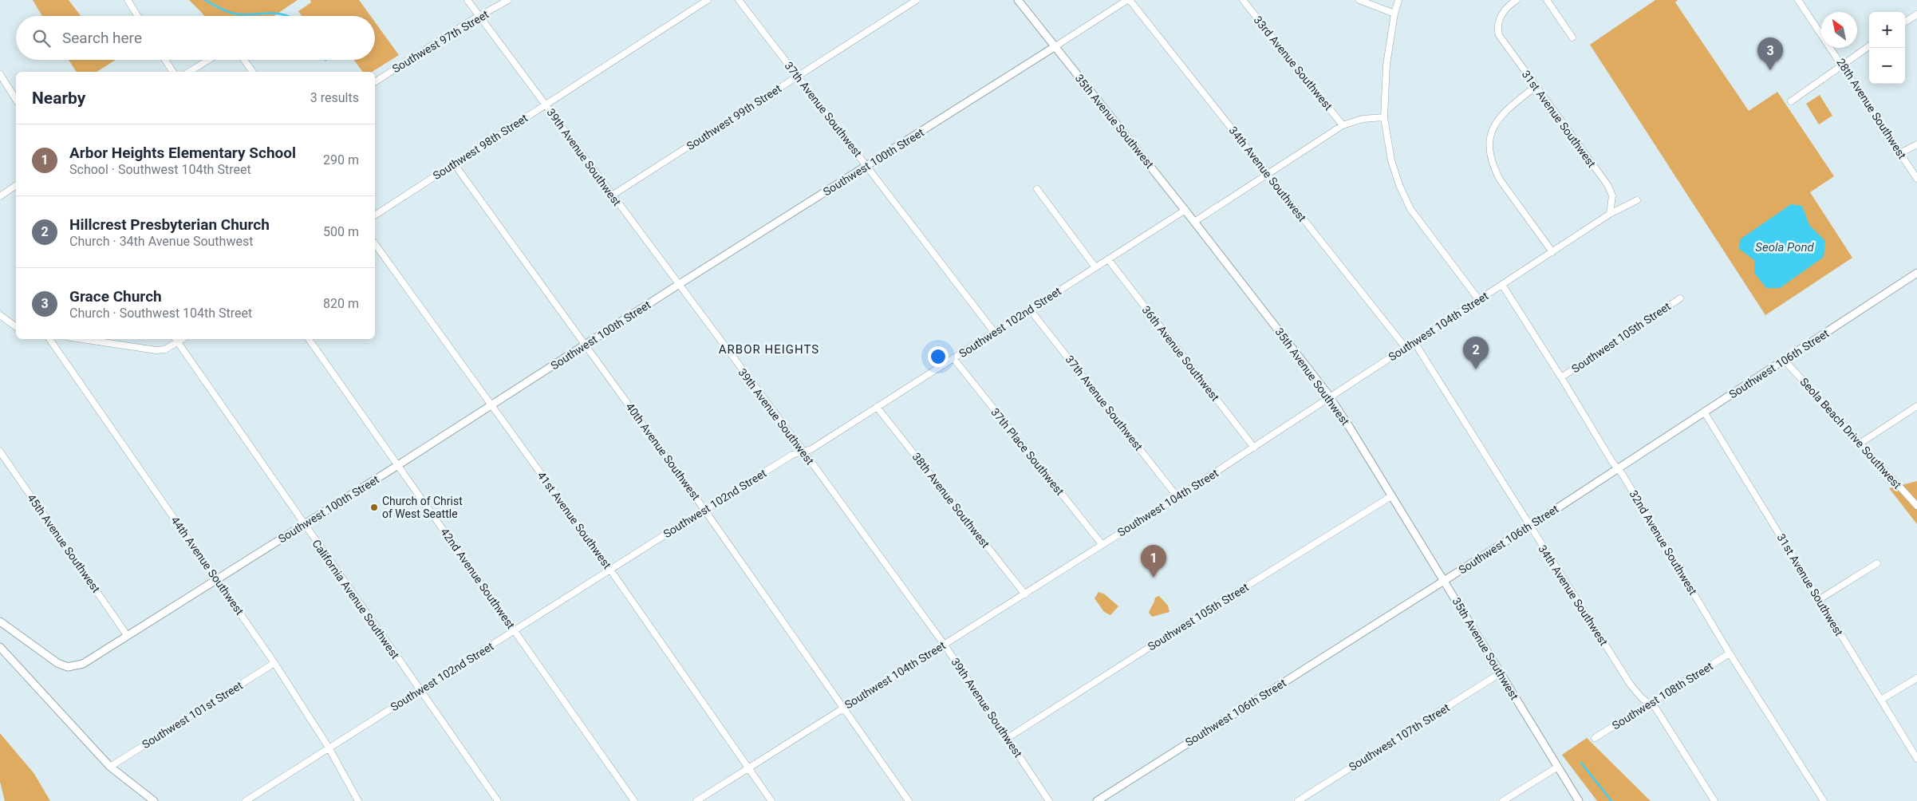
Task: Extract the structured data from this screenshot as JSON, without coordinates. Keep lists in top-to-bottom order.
{
  "streets": {
    "street": [
      "Southwest 97th Street",
      "33rd Avenue Southwest",
      "28th Avenue Southwest",
      "37th Avenue Southwest",
      "Southwest 99th Street",
      "31st Avenue Southwest",
      "35th Avenue Southwest",
      "Southwest 98th Street",
      "39th Avenue Southwest",
      "Southwest 100th Street",
      "34th Avenue Southwest",
      "Southwest 102nd Street",
      "Southwest 104th Street",
      "Southwest 105th Street",
      "36th Avenue Southwest",
      "Southwest 106th Street",
      "Seola Beach Drive Southwest",
      "40th Avenue Southwest",
      "37th Place Southwest",
      "38th Avenue Southwest",
      "41st Avenue Southwest",
      "32nd Avenue Southwest",
      "45th Avenue Southwest",
      "44th Avenue Southwest",
      "42nd Avenue Southwest",
      "California Avenue Southwest",
      "Southwest 108th Street",
      "Southwest 101st Street",
      "Southwest 107th Street"
    ]
  },
  "crossings": [
    ["Southwest 97th Street", "39th Avenue Southwest"],
    ["37th Avenue Southwest", "Southwest 99th Street"],
    ["37th Avenue Southwest", "Southwest 100th Street"],
    ["37th Avenue Southwest", "Southwest 102nd Street"],
    ["37th Avenue Southwest", "Southwest 104th Street"],
    ["Southwest 99th Street", "39th Avenue Southwest"],
    ["31st Avenue Southwest", "Southwest 104th Street"],
    ["31st Avenue Southwest", "Southwest 106th Street"],
    ["35th Avenue Southwest", "Southwest 100th Street"],
    ["35th Avenue Southwest", "Southwest 102nd Street"],
    ["35th Avenue Southwest", "Southwest 104th Street"],
    ["35th Avenue Southwest", "Southwest 105th Street"],
    ["35th Avenue Southwest", "Southwest 106th Street"],
    ["35th Avenue Southwest", "Southwest 107th Street"],
    ["Southwest 98th Street", "39th Avenue Southwest"],
    ["Southwest 98th Street", "40th Avenue Southwest"],
    ["39th Avenue Southwest", "Southwest 100th Street"],
    ["39th Avenue Southwest", "Southwest 102nd Street"],
    ["39th Avenue Southwest", "Southwest 104th Street"],
    ["39th Avenue Southwest", "Southwest 105th Street"],
    ["Southwest 100th Street", "40th Avenue Southwest"],
    ["Southwest 100th Street", "41st Avenue Southwest"],
    ["Southwest 100th Street", "45th Avenue Southwest"],
    ["Southwest 100th Street", "44th Avenue Southwest"],
    ["Southwest 100th Street", "42nd Avenue Southwest"],
    ["Southwest 100th Street", "California Avenue Southwest"],
    ["34th Avenue Southwest", "Southwest 104th Street"],
    ["34th Avenue Southwest", "Southwest 106th Street"],
    ["34th Avenue Southwest", "Southwest 108th Street"],
    ["Southwest 102nd Street", "36th Avenue Southwest"],
    ["Southwest 102nd Street", "40th Avenue Southwest"],
    ["Southwest 102nd Street", "37th Place Southwest"],
    ["Southwest 102nd Street", "38th Avenue Southwest"],
    ["Southwest 102nd Street", "41st Avenue Southwest"],
    ["Southwest 102nd Street", "44th Avenue Southwest"],
    ["Southwest 102nd Street", "42nd Avenue Southwest"],
    ["Southwest 102nd Street", "California Avenue Southwest"],
    ["Southwest 104th Street", "36th Avenue Southwest"],
    ["Southwest 104th Street", "40th Avenue Southwest"],
    ["Southwest 104th Street", "37th Place Southwest"],
    ["Southwest 104th Street", "38th Avenue Southwest"],
    ["Southwest 104th Street", "41st Avenue Southwest"],
    ["Southwest 104th Street", "32nd Avenue Southwest"],
    ["Southwest 105th Street", "32nd Avenue Southwest"],
    ["Southwest 106th Street", "Seola Beach Drive Southwest"],
    ["Southwest 106th Street", "32nd Avenue Southwest"],
    ["32nd Avenue Southwest", "Southwest 108th Street"],
    ["44th Avenue Southwest", "Southwest 101st Street"]
  ],
  "districts": ["ARBOR HEIGHTS"],
  "water": ["Seola Pond"],
  "places": ["Church of Christ of West Seattle"],
  "north": "top left",
  "page": {
    "map_buttons": ["+", "−"],
    "search": "Search here",
    "pins": ["3", "2", "1"],
    "heading": ["Nearby", "3 results"],
    "list": [
      {
        "mark": "1",
        "name": "Arbor Heights Elementary School",
        "note": "School · Southwest 104th Street",
        "value": "290 m"
      },
      {
        "mark": "2",
        "name": "Hillcrest Presbyterian Church",
        "note": "Church · 34th Avenue Southwest",
        "value": "500 m"
      },
      {
        "mark": "3",
        "name": "Grace Church",
        "note": "Church · Southwest 104th Street",
        "value": "820 m"
      }
    ]
  }
}
